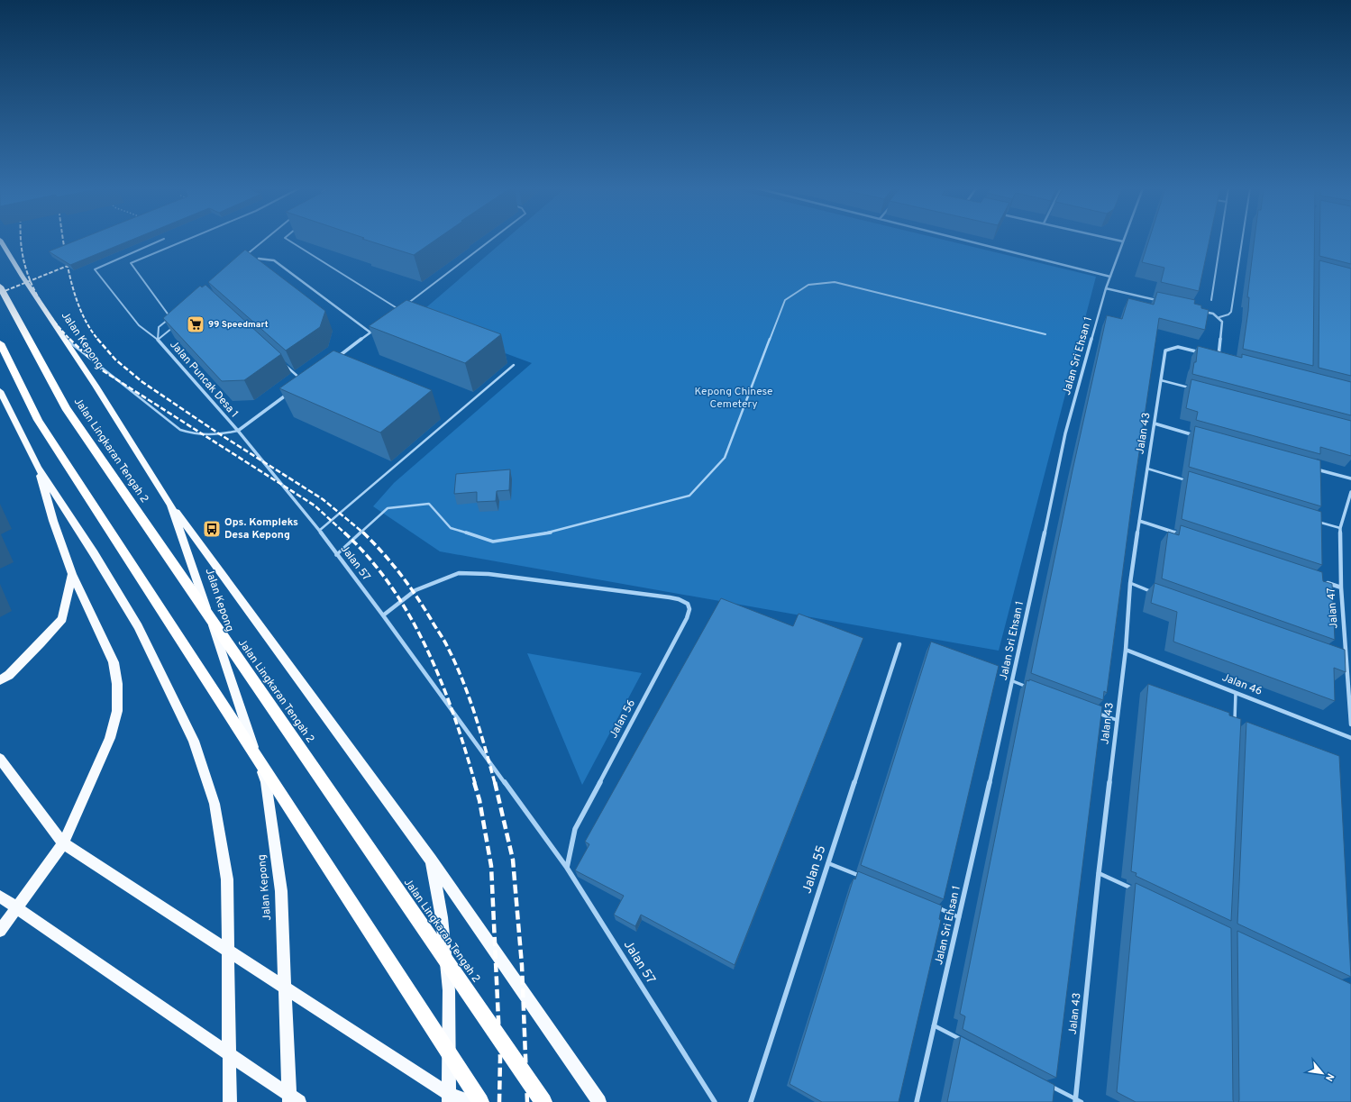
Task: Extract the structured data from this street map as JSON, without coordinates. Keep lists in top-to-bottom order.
{
  "streets": {
    "highway": ["Jalan Lingkaran Tengah 2"],
    "main road": ["Jalan Kepong"],
    "street": [
      "Jalan Sri Ehsan 1",
      "Jalan Puncak Desa 1",
      "Jalan 43",
      "Jalan 57",
      "Jalan 47",
      "Jalan 46",
      "Jalan 56",
      "Jalan 55"
    ]
  },
  "crossings": [
    ["Jalan Puncak Desa 1", "Jalan 57"],
    ["Jalan 43", "Jalan 46"],
    ["Jalan 57", "Jalan 56"]
  ],
  "parks": ["Kepong Chinese Cemetery"],
  "places": {
    "supermarket": ["99 Speedmart"],
    "bus stop": ["Ops. Kompleks Desa Kepong"]
  },
  "north": "bottom right"
}
